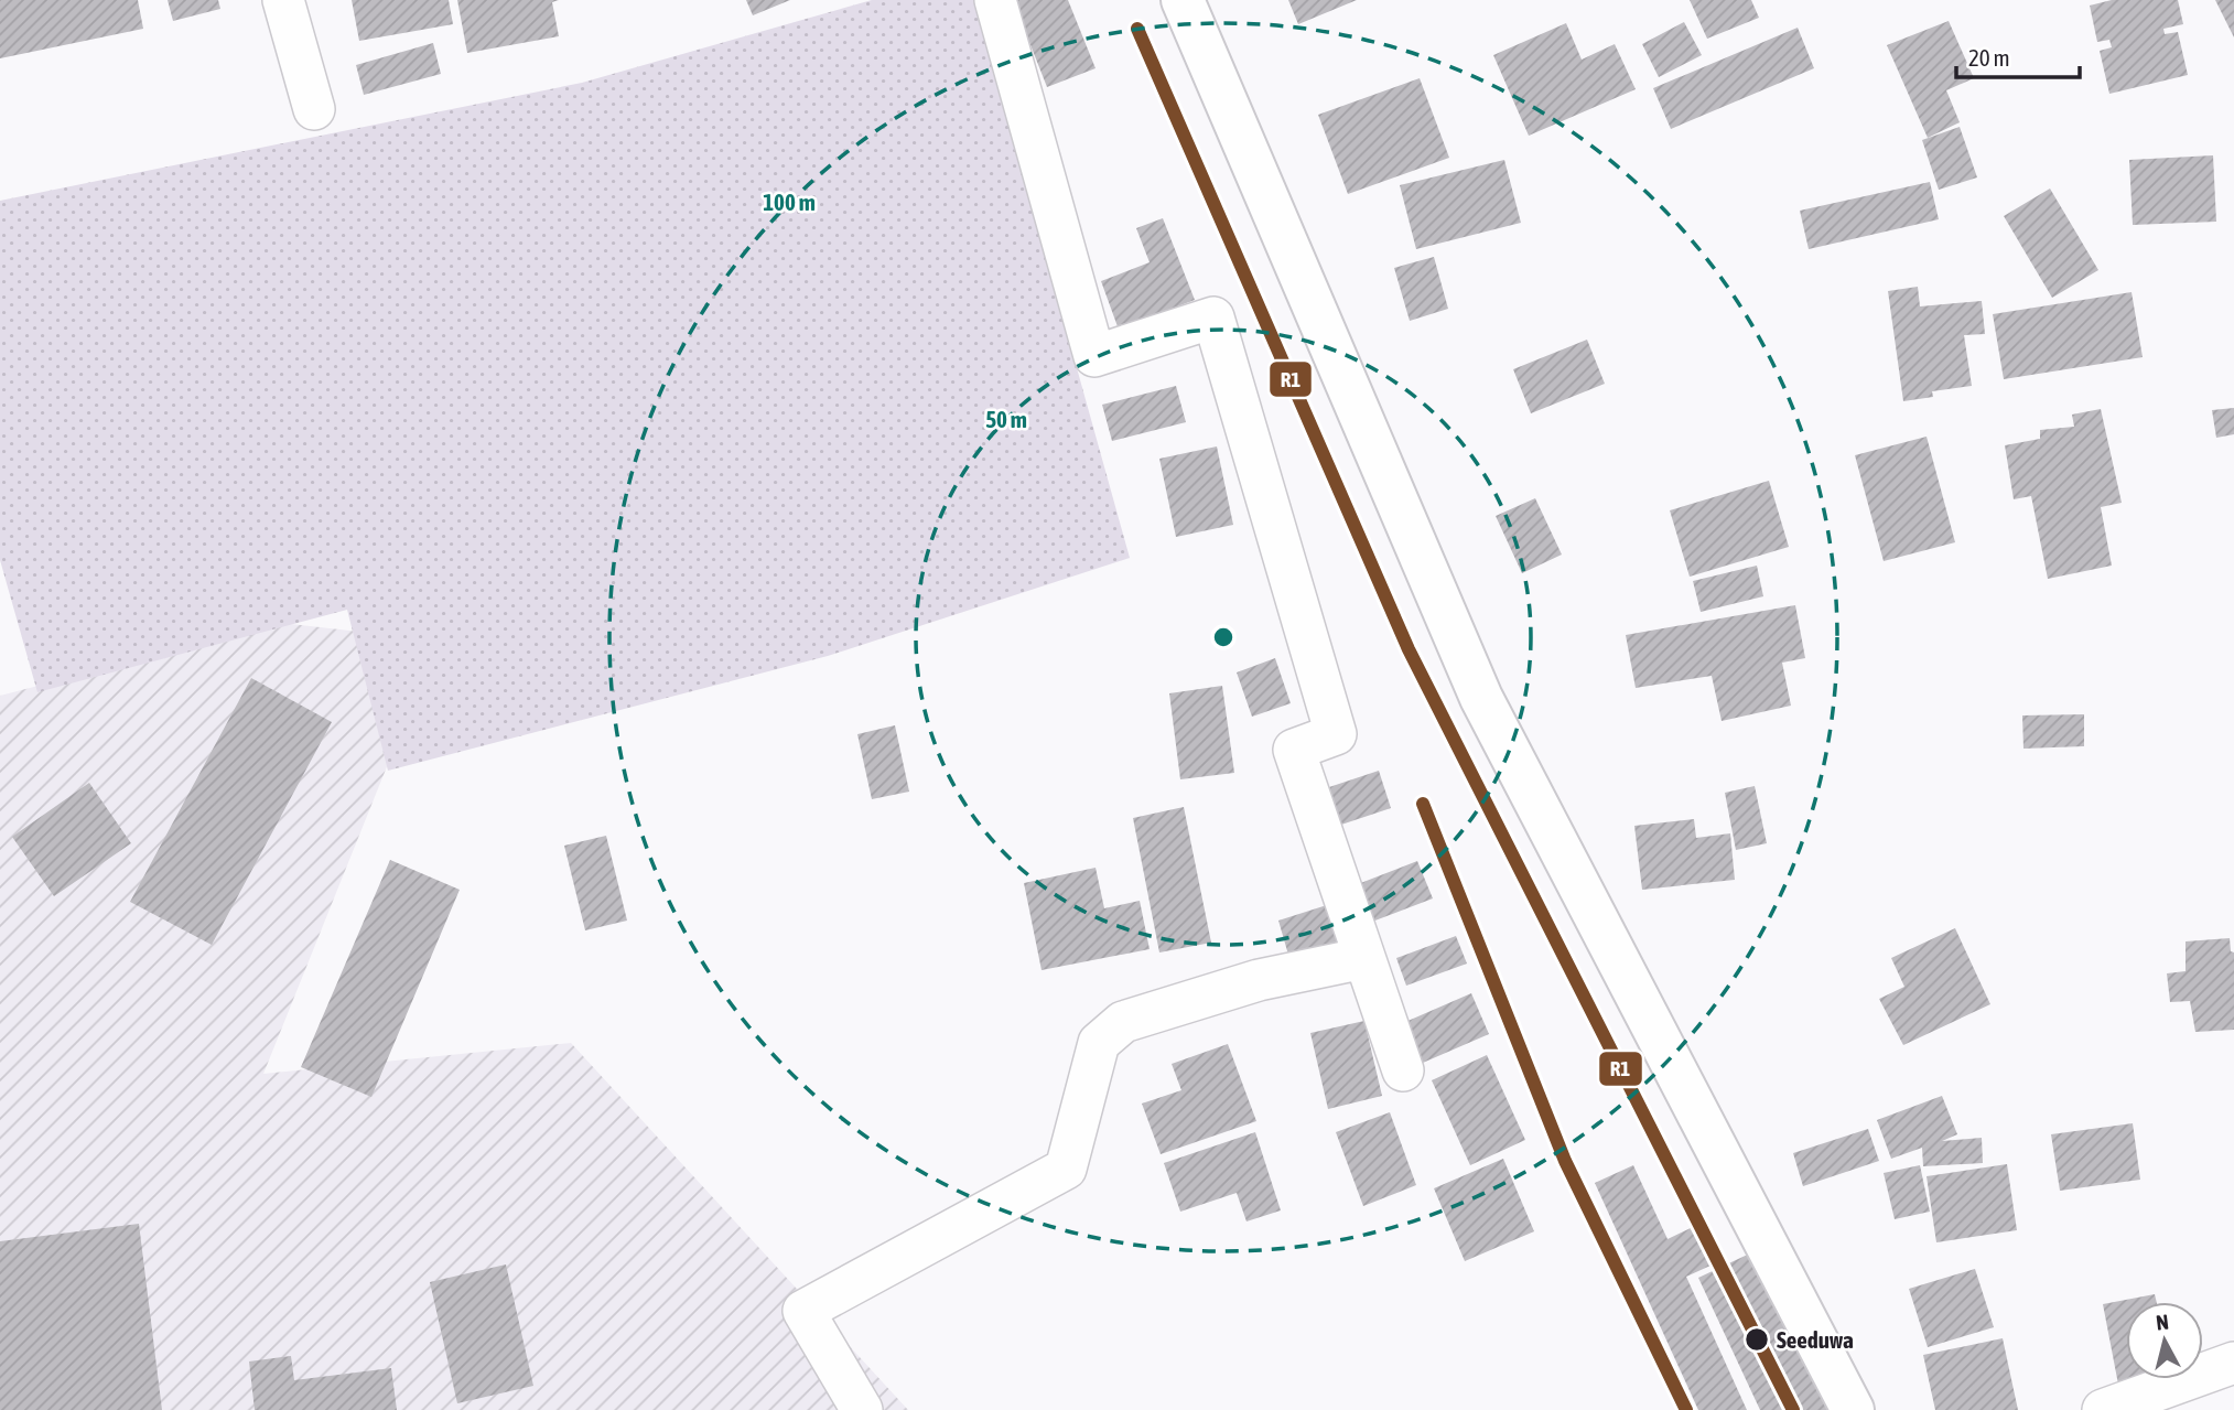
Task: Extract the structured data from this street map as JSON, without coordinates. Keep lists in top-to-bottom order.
{
  "places": ["Seeduwa"],
  "lines": ["transit line R1"],
  "scale_bar": "20 m",
  "north": "top",
  "rings": ["100 m", "50 m"]
}
